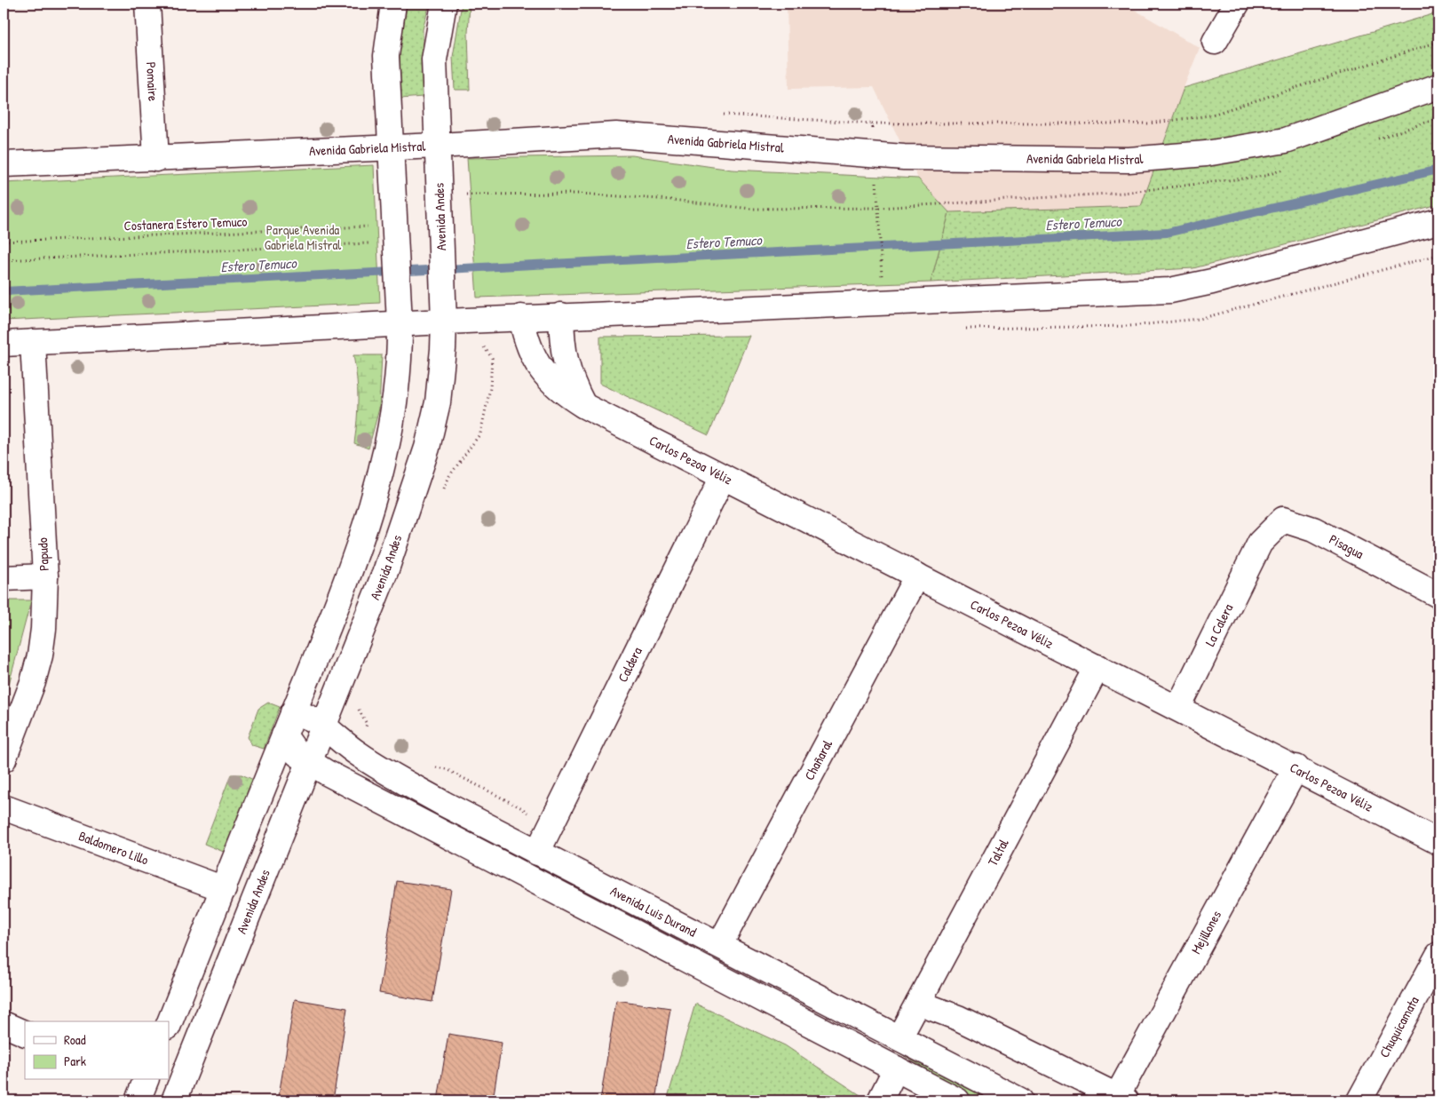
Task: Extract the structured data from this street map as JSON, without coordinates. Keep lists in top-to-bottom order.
{
  "streets": {
    "street": [
      "Pomaire",
      "Avenida Gabriela Mistral",
      "Avenida Andes",
      "Carlos Pezoa Véliz",
      "Pisagua",
      "Papudo",
      "La Calera",
      "Caldera",
      "Chañaral",
      "Baldomero Lillo",
      "Taltal",
      "Avenida Luis Durand",
      "Mejillones",
      "Chuquicamata"
    ],
    "path": ["Costanera Estero Temuco"]
  },
  "crossings": [
    ["Pomaire", "Avenida Gabriela Mistral"],
    ["Avenida Gabriela Mistral", "Avenida Andes"],
    ["Avenida Andes", "Avenida Luis Durand"],
    ["Carlos Pezoa Véliz", "La Calera"],
    ["Carlos Pezoa Véliz", "Caldera"],
    ["Carlos Pezoa Véliz", "Chañaral"],
    ["Carlos Pezoa Véliz", "Taltal"],
    ["Carlos Pezoa Véliz", "Mejillones"],
    ["Pisagua", "La Calera"],
    ["Caldera", "Avenida Luis Durand"],
    ["Chañaral", "Avenida Luis Durand"],
    ["Taltal", "Avenida Luis Durand"]
  ],
  "water": ["Estero Temuco"],
  "parks": ["Parque Avenida Gabriela Mistral"],
  "legend": ["Road", "Park"]
}
